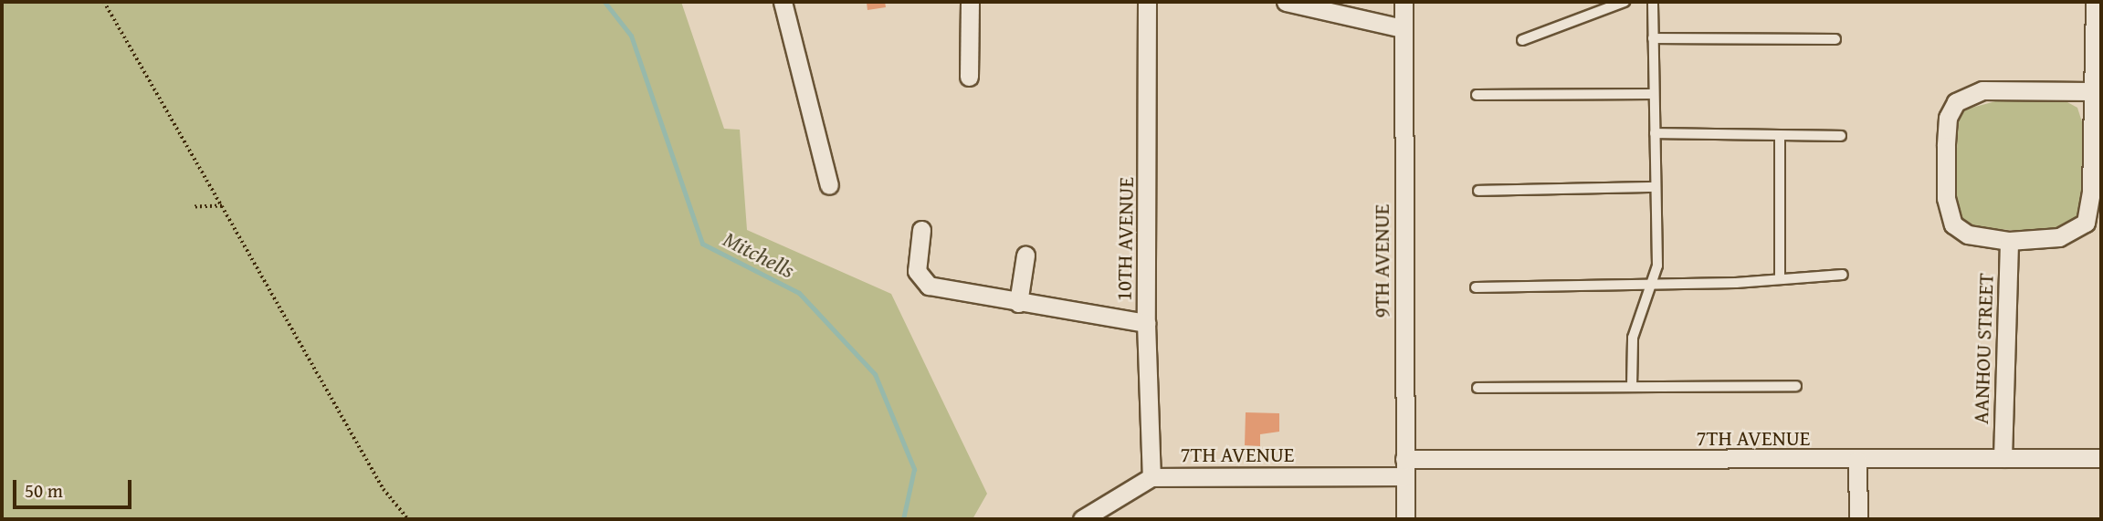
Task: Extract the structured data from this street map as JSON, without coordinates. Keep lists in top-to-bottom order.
{
  "streets": {
    "street": [
      "10TH AVENUE",
      "9TH AVENUE",
      "AANHOU STREET",
      "7TH AVENUE"
    ]
  },
  "crossings": [
    ["10TH AVENUE", "7TH AVENUE"],
    ["9TH AVENUE", "7TH AVENUE"],
    ["AANHOU STREET", "7TH AVENUE"]
  ],
  "water": ["Mitchells"],
  "scale_bar": "50 m"
}
